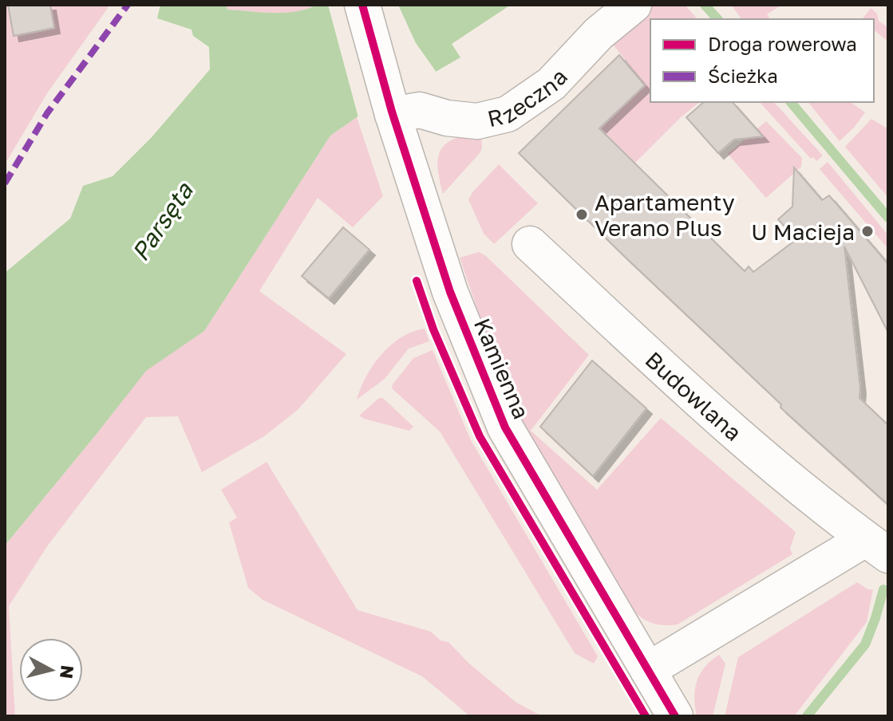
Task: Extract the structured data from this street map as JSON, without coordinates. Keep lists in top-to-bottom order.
{
  "streets": {
    "street": ["Rzeczna", "Kamienna", "Budowlana"]
  },
  "crossings": [
    ["Rzeczna", "Kamienna"],
    ["Kamienna", "Budowlana"]
  ],
  "water": ["Parsęta"],
  "places": ["Apartamenty Verano Plus", "U Macieja"],
  "legend": ["Droga rowerowa", "Ścieżka"],
  "north": "right"
}
